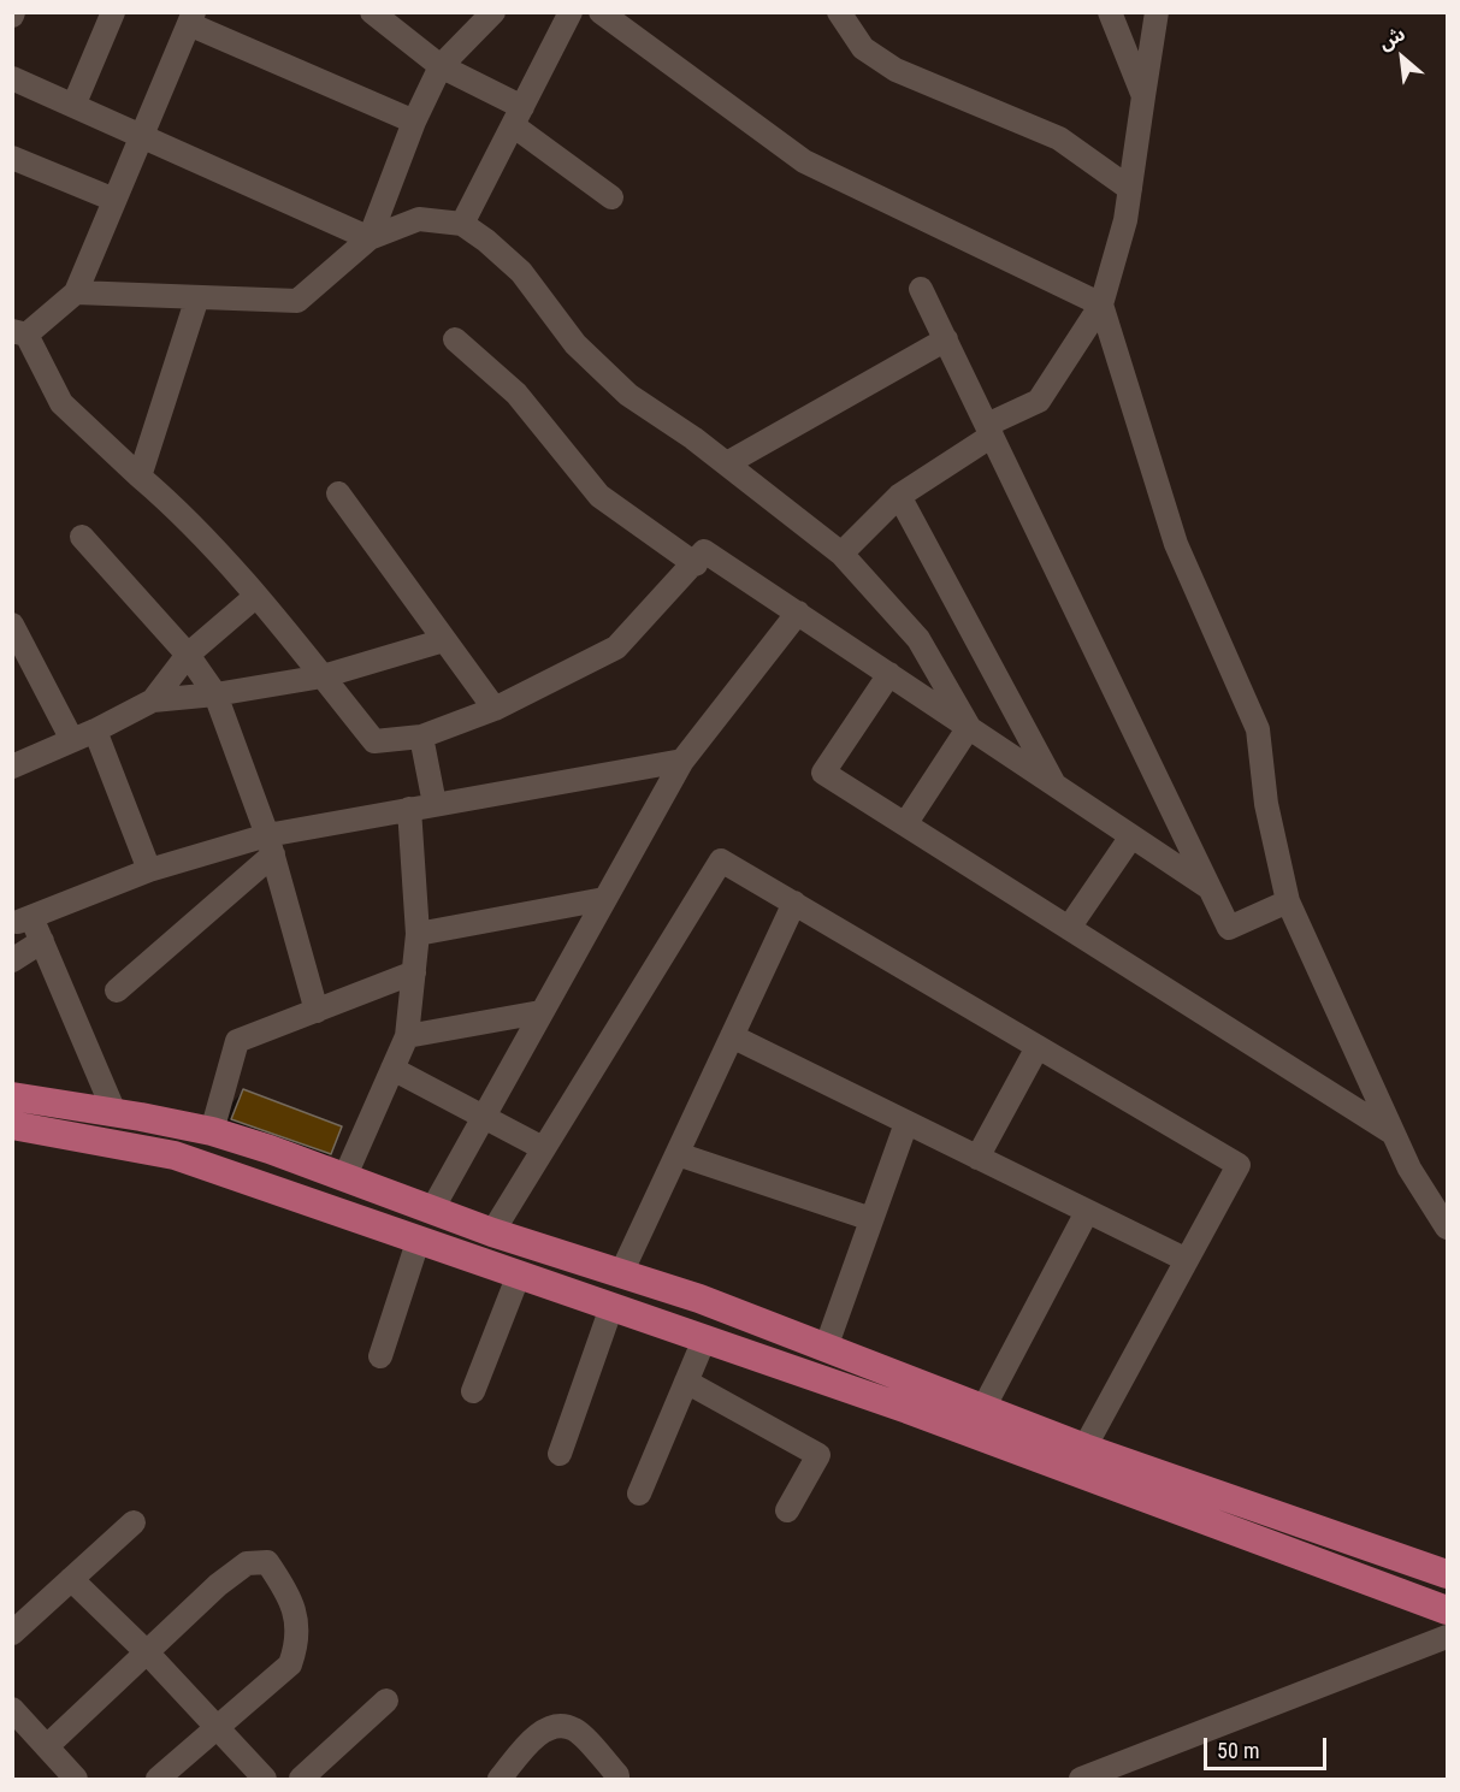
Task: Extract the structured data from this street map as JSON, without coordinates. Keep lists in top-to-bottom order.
{
  "scale_bar": "50 m",
  "north": "top left"
}
